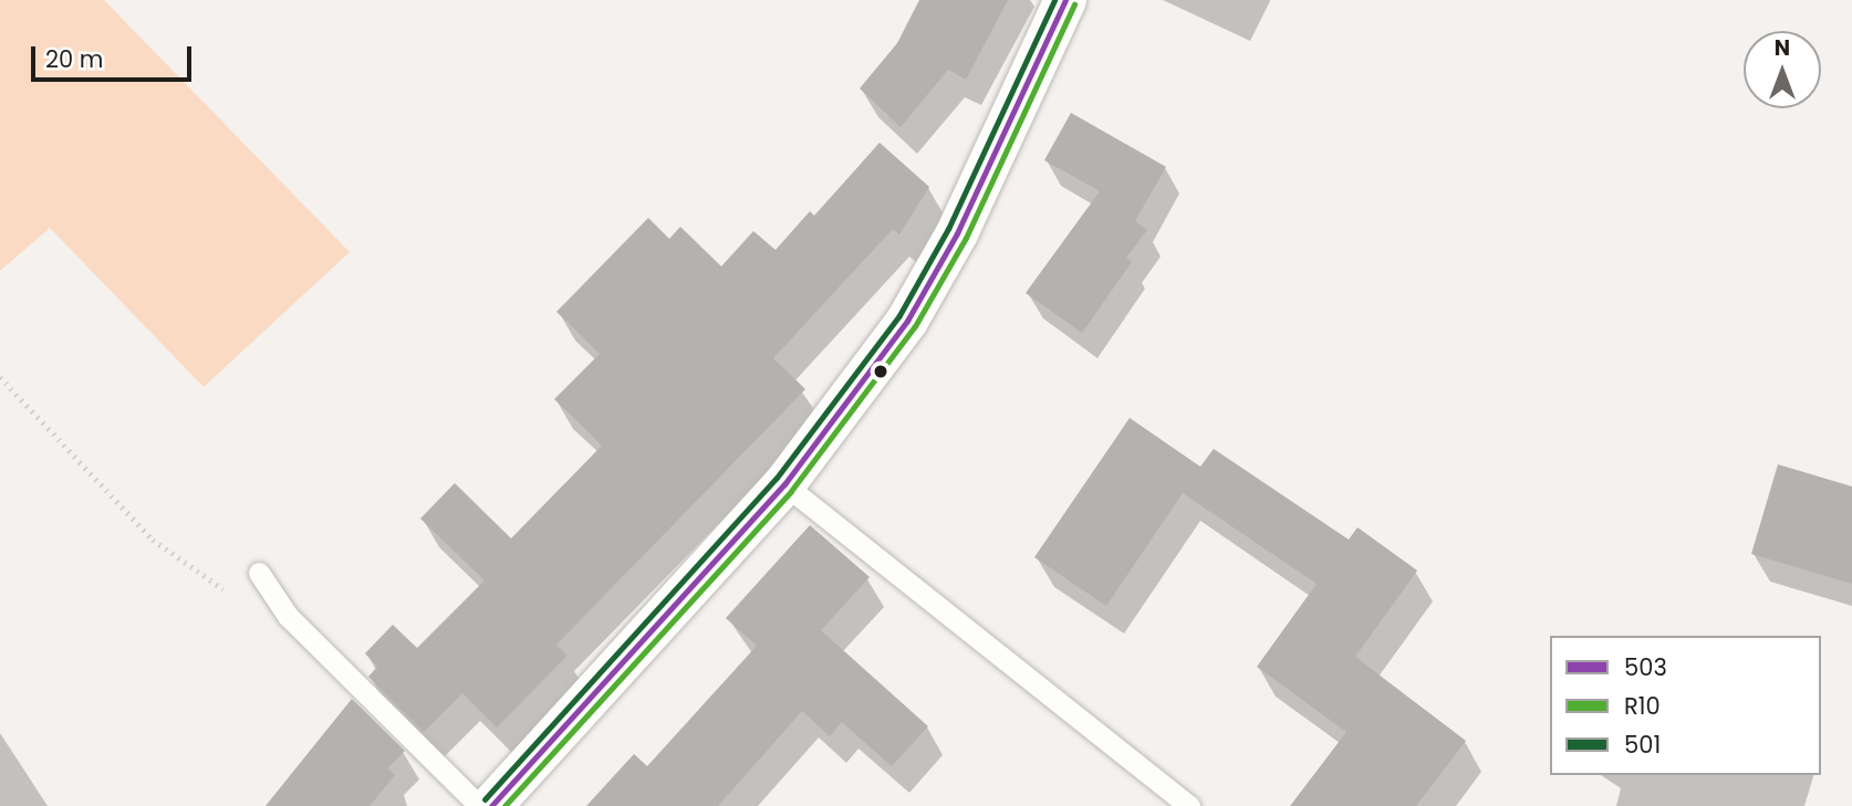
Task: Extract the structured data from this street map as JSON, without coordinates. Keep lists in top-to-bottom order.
{
  "lines": ["transit line 503", "transit line 501", "transit line R10"],
  "legend": ["503", "R10", "501"],
  "scale_bar": "20 m",
  "north": "top"
}
